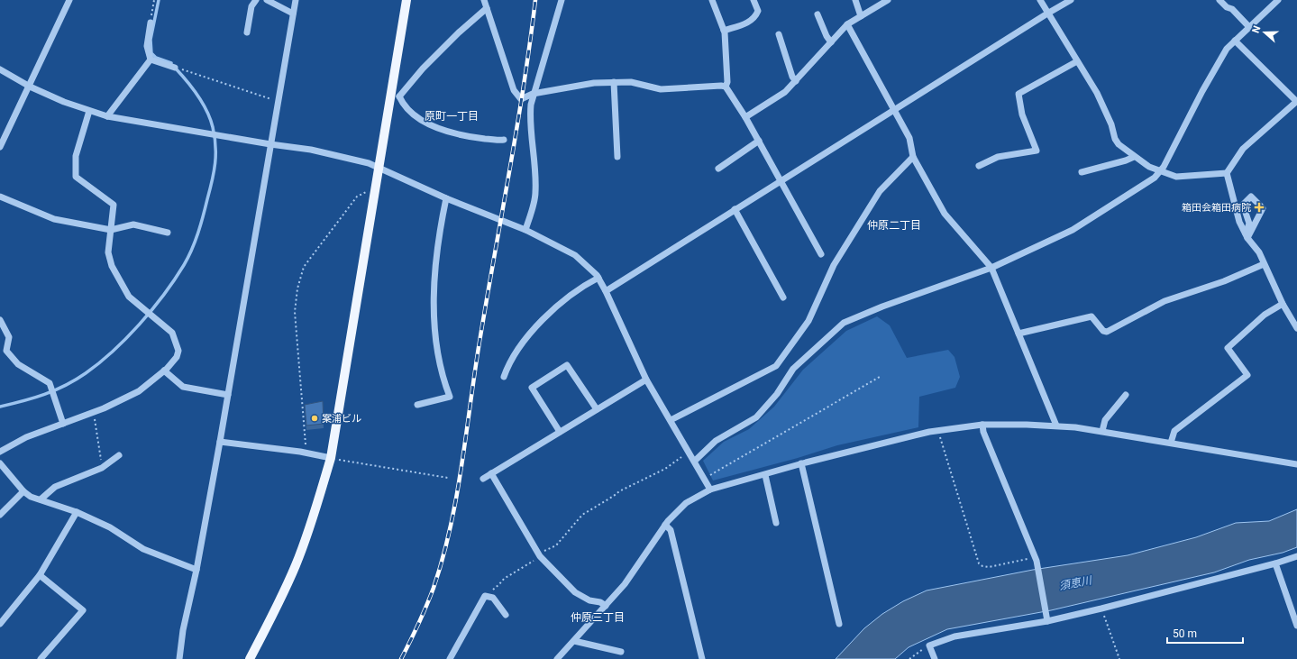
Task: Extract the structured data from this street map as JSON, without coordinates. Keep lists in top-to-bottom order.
{
  "districts": ["原町一丁目", "仲原二丁目", "仲原三丁目"],
  "water": ["須恵川"],
  "places": {
    "health": ["箱田会箱田病院"],
    "other": ["案浦ビル"]
  },
  "scale_bar": "50 m",
  "north": "left"
}
